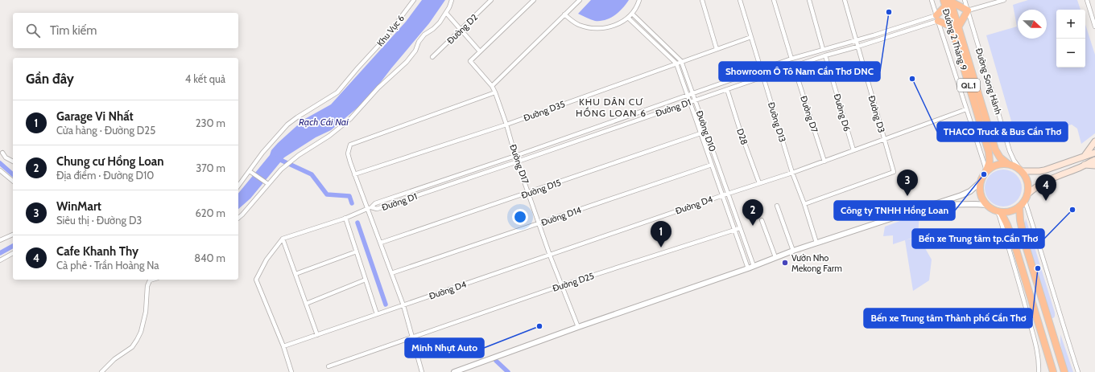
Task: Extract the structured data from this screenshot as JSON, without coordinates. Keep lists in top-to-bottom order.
{
  "streets": {
    "highway": ["Đường 2 Tháng 9", "QL.1"],
    "street": [
      "Đường D2",
      "Khu Vực 6",
      "Đường Song Hành",
      "Đường D1",
      "Đường D35",
      "Đường D6",
      "Đường D7",
      "Đường D3",
      "Đường D13",
      "Đường D10",
      "D28",
      "Đường D17",
      "Đường D15",
      "Đường D4",
      "Đường D14",
      "Đường D25"
    ]
  },
  "crossings": [
    ["Đường 2 Tháng 9", "Đường Song Hành"],
    ["Đường D1", "Đường D6"],
    ["Đường D1", "Đường D7"],
    ["Đường D1", "Đường D3"],
    ["Đường D1", "Đường D13"],
    ["Đường D1", "Đường D10"],
    ["Đường D1", "D28"],
    ["Đường D1", "Đường D17"],
    ["Đường D35", "Đường D13"],
    ["Đường D35", "Đường D10"],
    ["Đường D35", "Đường D17"],
    ["Đường D6", "Đường D4"],
    ["Đường D7", "Đường D4"],
    ["Đường D3", "Đường D13"],
    ["Đường D3", "Đường D4"],
    ["Đường D13", "Đường D4"],
    ["Đường D10", "Đường D15"],
    ["Đường D10", "Đường D4"],
    ["Đường D10", "Đường D14"],
    ["Đường D10", "Đường D25"],
    ["D28", "Đường D4"],
    ["Đường D17", "Đường D15"],
    ["Đường D17", "Đường D4"],
    ["Đường D17", "Đường D14"],
    ["Đường D17", "Đường D25"]
  ],
  "districts": ["KHU DÂN CƯ HỒNG LOAN 6"],
  "water": ["Rạch Cái Nai"],
  "places": [
    "Showroom Ô Tô Nam Cần Thơ DNC",
    "THACO Truck & Bus Cần Thơ",
    "Công ty TNHH Hồng Loan",
    "Bến xe Trung tâm tp.Cần Thơ",
    "Vườn Nho Mekong Farm",
    "Bến xe Trung tâm Thành phố Cần Thơ",
    "Minh Nhựt Auto"
  ],
  "north": "right",
  "page": {
    "map_buttons": ["+", "−"],
    "search": "Tìm kiếm",
    "heading": ["Gần đây", "4 kết quả"],
    "list": [
      {
        "mark": "1",
        "name": "Garage Vi Nhất",
        "note": "Cửa hàng · Đường D25",
        "value": "230 m"
      },
      {
        "mark": "2",
        "name": "Chung cư Hồng Loan",
        "note": "Địa điểm · Đường D10",
        "value": "370 m"
      },
      {
        "mark": "3",
        "name": "WinMart",
        "note": "Siêu thị · Đường D3",
        "value": "620 m"
      },
      {
        "mark": "4",
        "name": "Cafe Khanh Thy",
        "note": "Cà phê · Trần Hoàng Na",
        "value": "840 m"
      }
    ],
    "pins": [
      "3",
      "4",
      "2",
      "1"
    ]
  }
}
